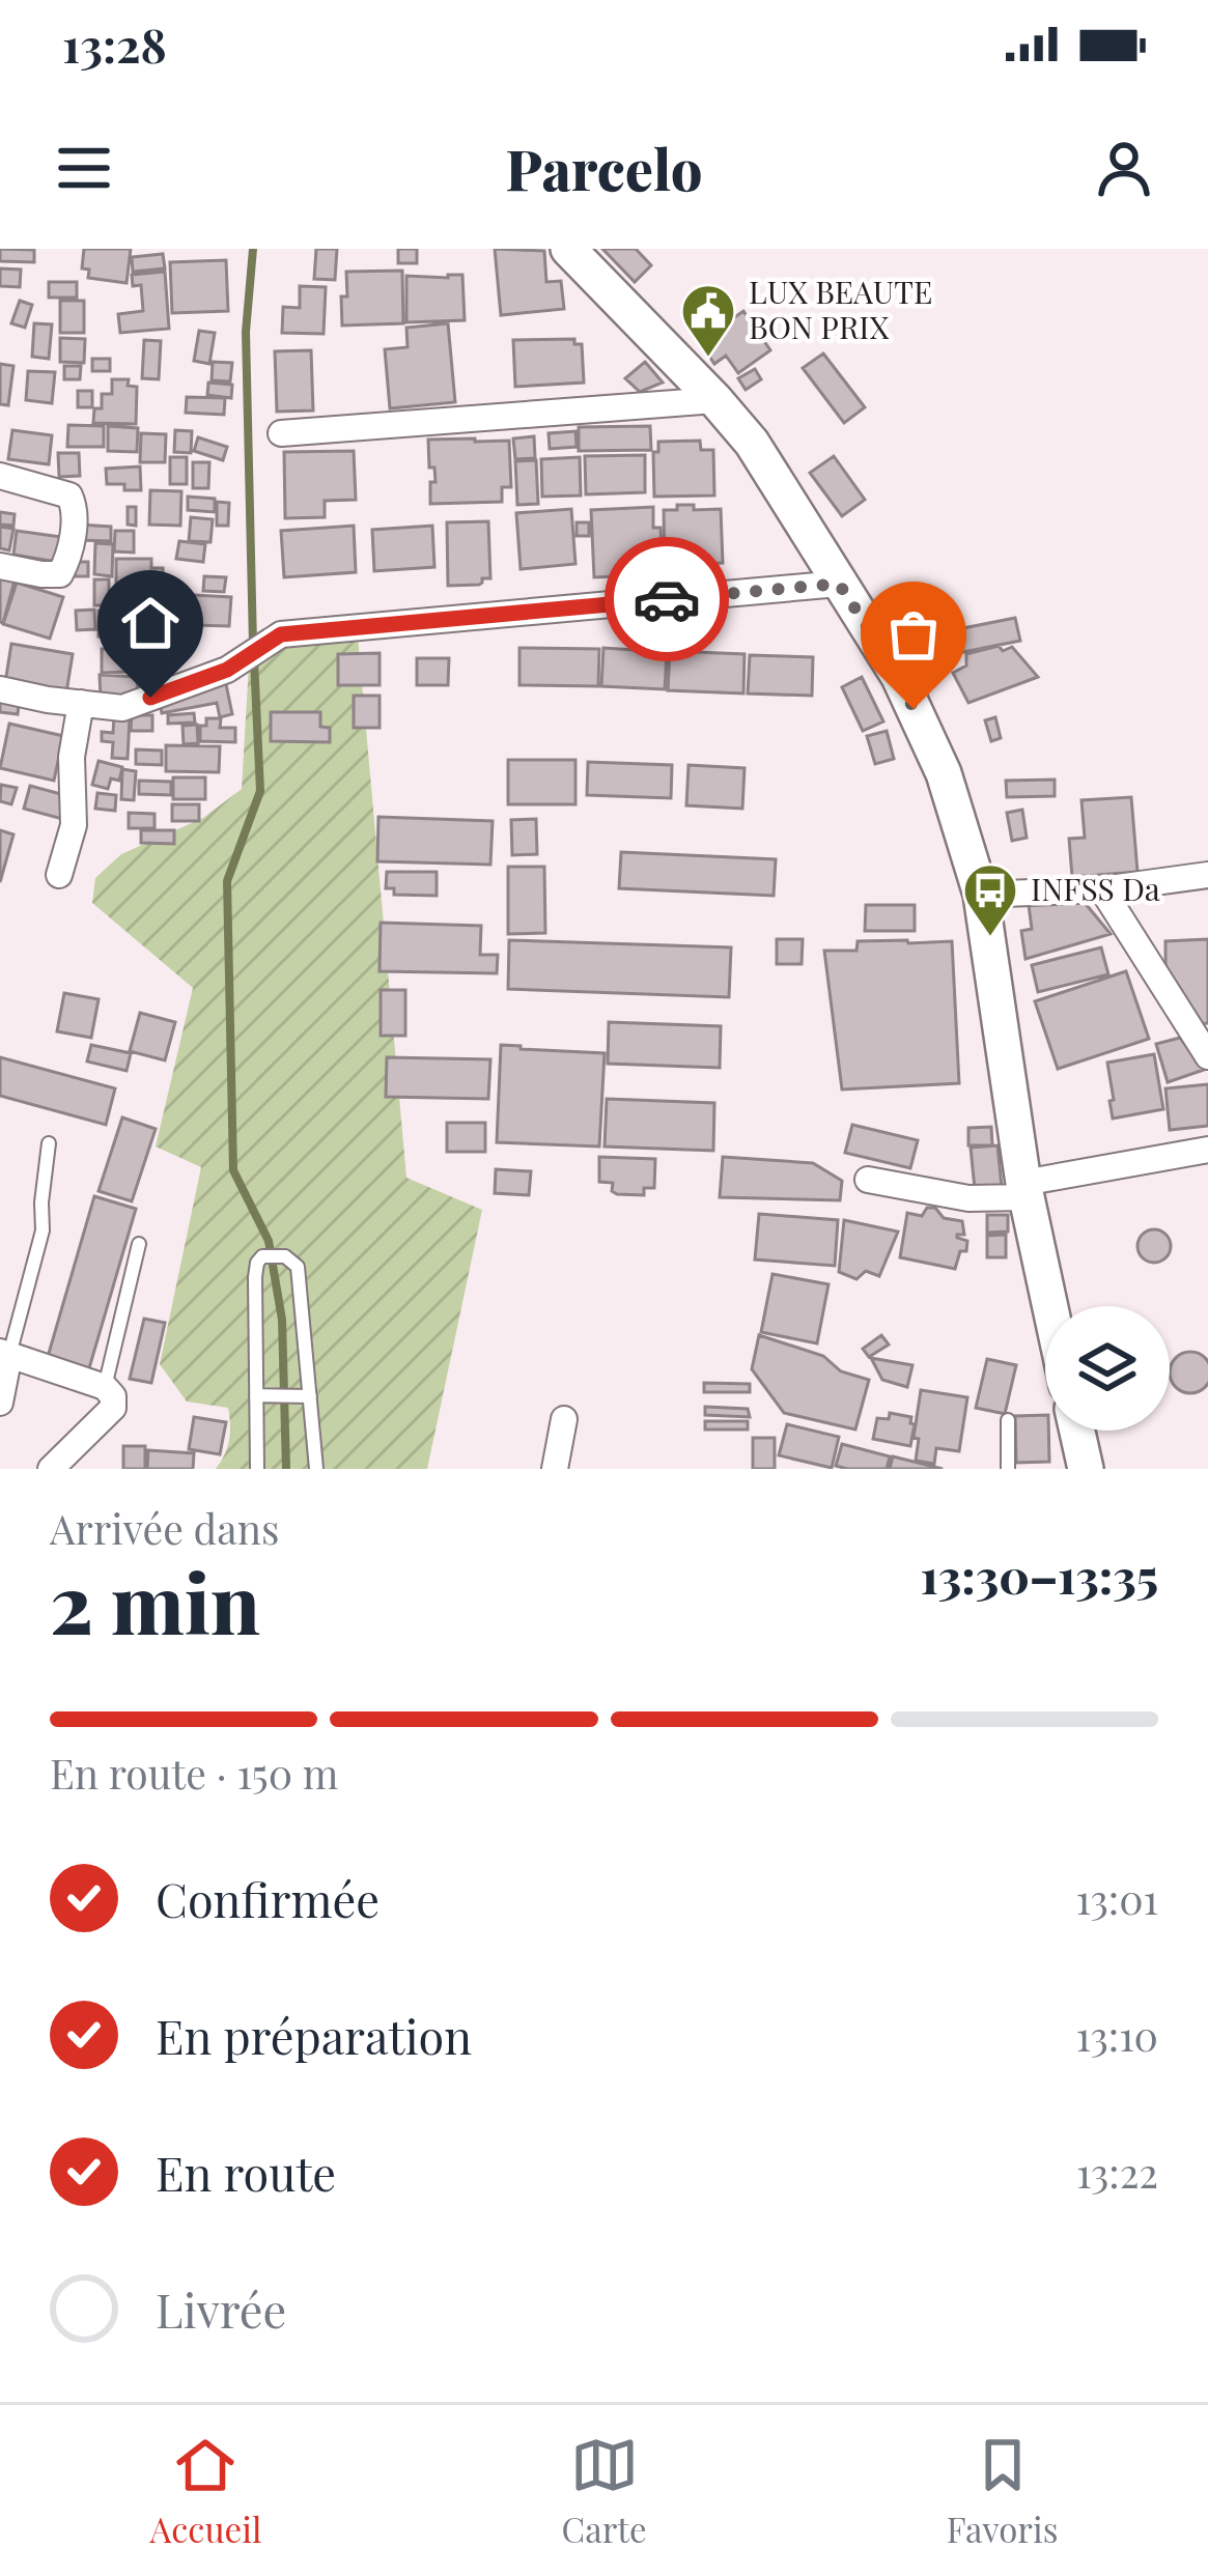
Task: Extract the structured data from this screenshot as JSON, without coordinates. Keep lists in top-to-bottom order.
{
  "places": {
    "public building": ["LUX BEAUTE BON PRIX"],
    "bus stop": ["INFSS Da"]
  },
  "page": {
    "status": "13:28",
    "header": "Parcelo",
    "heading": ["2 min", "Arrivée dans", "13:30–13:35"],
    "bar": "En route · 150 m",
    "list": [
      ["Confirmée", "13:01"],
      ["En préparation", "13:10"],
      ["En route", "13:22"],
      "Livrée"
    ],
    "tabs": ["Accueil", "Carte", "Favoris"]
  }
}
